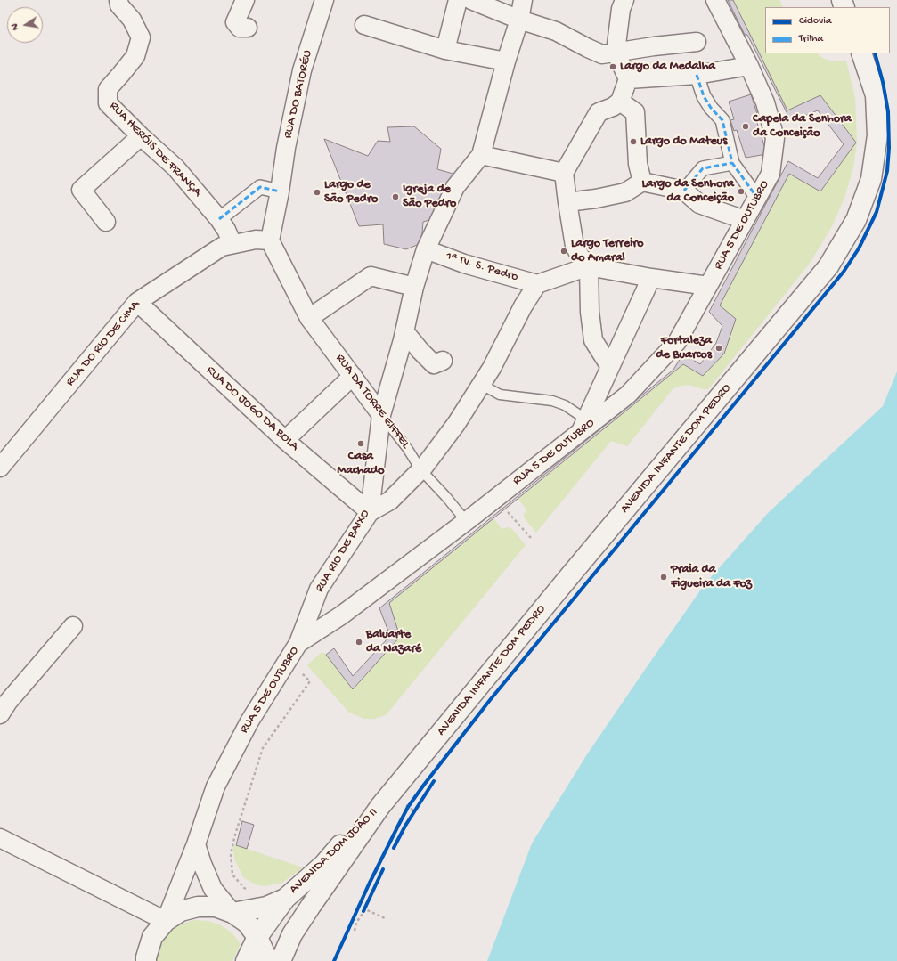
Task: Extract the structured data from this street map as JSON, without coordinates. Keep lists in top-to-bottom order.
{
  "streets": {
    "street": [
      "RUA DO BATORÉU",
      "RUA HERÓIS DE FRANÇA",
      "RUA 5 DE OUTUBRO",
      "1ª Tv. S. Pedro",
      "RUA DO RIO DE CIMA",
      "RUA DA TORRE EIFFEL",
      "RUA DO JOGO DA BOLA",
      "AVENIDA INFANTE DOM PEDRO",
      "RUA RIO DE BAIXO",
      "AVENIDA DOM JOÃO II"
    ]
  },
  "crossings": [
    ["RUA DO BATORÉU", "RUA DO RIO DE CIMA"],
    ["RUA DO BATORÉU", "RUA DA TORRE EIFFEL"],
    ["RUA HERÓIS DE FRANÇA", "RUA DO RIO DE CIMA"],
    ["RUA 5 DE OUTUBRO", "RUA DA TORRE EIFFEL"],
    ["RUA 5 DE OUTUBRO", "RUA RIO DE BAIXO"],
    ["1ª Tv. S. Pedro", "RUA RIO DE BAIXO"],
    ["RUA DO RIO DE CIMA", "RUA DA TORRE EIFFEL"],
    ["RUA DO RIO DE CIMA", "RUA DO JOGO DA BOLA"],
    ["RUA DA TORRE EIFFEL", "RUA RIO DE BAIXO"],
    ["RUA DO JOGO DA BOLA", "RUA RIO DE BAIXO"],
    ["AVENIDA INFANTE DOM PEDRO", "AVENIDA DOM JOÃO II"]
  ],
  "places": [
    "Largo da Medalha",
    "Capela da Senhora da Conceição",
    "Largo do Mateus",
    "Largo da Senhora da Conceição",
    "Largo de São Pedro",
    "Igreja de São Pedro",
    "Largo Terreiro do Amaral",
    "Fortaleza de Buarcos",
    "Casa Machado",
    "Praia da Figueira da Foz",
    "Baluarte da Nazaré"
  ],
  "legend": ["Ciclovia", "Trilha"],
  "north": "left"
}
